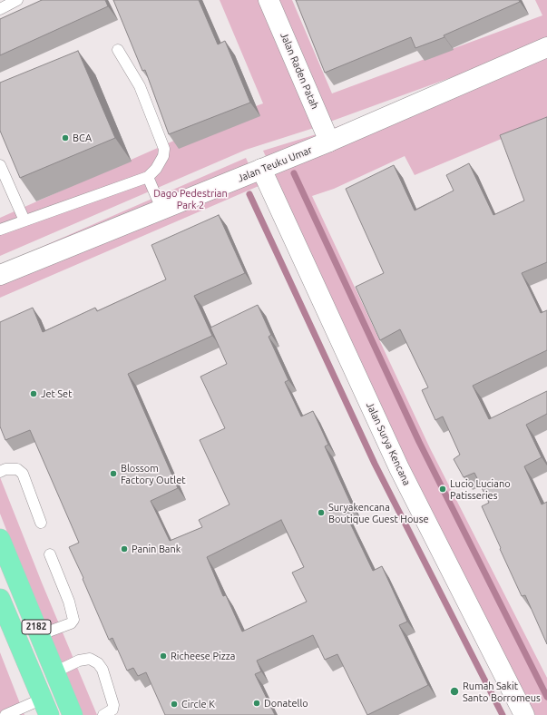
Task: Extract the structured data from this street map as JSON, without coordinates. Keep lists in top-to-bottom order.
{
  "streets": {
    "main road": ["2182"],
    "street": ["Jalan Raden Patah", "Jalan Teuku Umar", "Jalan Surya Kencana"]
  },
  "crossings": [
    ["Jalan Raden Patah", "Jalan Teuku Umar"],
    ["Jalan Teuku Umar", "Jalan Surya Kencana"]
  ],
  "parks": ["Dago Pedestrian Park 2"],
  "places": [
    "BCA",
    "Jet Set",
    "Blossom Factory Outlet",
    "Lucio Luciano Patisseries",
    "Suryakencana Boutique Guest House",
    "Panin Bank",
    "Richeese Pizza",
    "Rumah Sakit Santo Borromeus",
    "Donatello",
    "Circle K"
  ]
}
